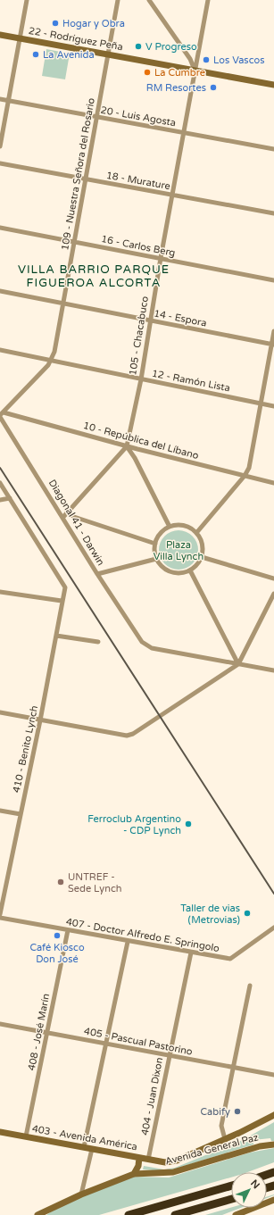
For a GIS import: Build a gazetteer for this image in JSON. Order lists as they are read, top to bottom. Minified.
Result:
{"streets":{"street":["22 - Rodríguez Peña","20 - Luis Agosta","109 - Nuestra Señora del Rosario","18 - Murature","16 - Carlos Berg","14 - Espora","105 - Chacabuco","12 - Ramón Lista","10 - República del Líbano","Diagonal 41 - Darwin","410 - Benito Lynch","407 - Doctor Alfredo E. Springolo","408 - José Marín","405 - Pascual Pastorino","404 - Juan Dixon","403 - Avenida América","Avenida General Paz"]},"crossings":[["22 - Rodríguez Peña","109 - Nuestra Señora del Rosario"],["22 - Rodríguez Peña","105 - Chacabuco"],["20 - Luis Agosta","109 - Nuestra Señora del Rosario"],["20 - Luis Agosta","105 - Chacabuco"],["109 - Nuestra Señora del Rosario","18 - Murature"],["109 - Nuestra Señora del Rosario","16 - Carlos Berg"],["109 - Nuestra Señora del Rosario","14 - Espora"],["109 - Nuestra Señora del Rosario","12 - Ramón Lista"],["109 - Nuestra Señora del Rosario","10 - República del Líbano"],["109 - Nuestra Señora del Rosario","Diagonal 41 - Darwin"],["18 - Murature","105 - Chacabuco"],["16 - Carlos Berg","105 - Chacabuco"],["14 - Espora","105 - Chacabuco"],["105 - Chacabuco","12 - Ramón Lista"],["105 - Chacabuco","10 - República del Líbano"],["10 - República del Líbano","Diagonal 41 - Darwin"],["407 - Doctor Alfredo E. Springolo","408 - José Marín"],["407 - Doctor Alfredo E. Springolo","404 - Juan Dixon"],["408 - José Marín","405 - Pascual Pastorino"],["408 - José Marín","403 - Avenida América"],["405 - Pascual Pastorino","404 - Juan Dixon"],["404 - Juan Dixon","403 - Avenida América"]],"districts":["VILLA BARRIO PARQUE FIGUEROA ALCORTA"],"parks":["Plaza Villa Lynch"],"places":["Hogar y Obra","V Progreso","La Avenida","Los Vascos","La Cumbre","RM Resortes","Ferroclub Argentino - CDP Lynch","UNTREF - Sede Lynch","Taller de vias (Metrovias)","Café Kiosco Don José","Cabify"],"north":"top right"}
